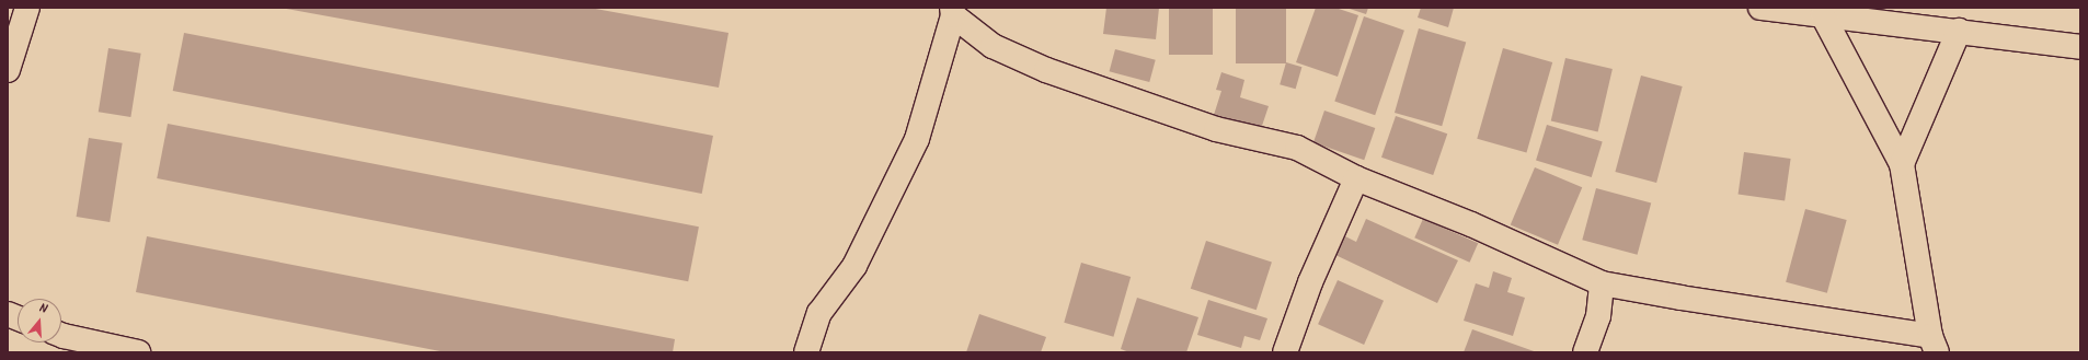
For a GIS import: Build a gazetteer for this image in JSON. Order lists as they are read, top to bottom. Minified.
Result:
{"north":"top"}
